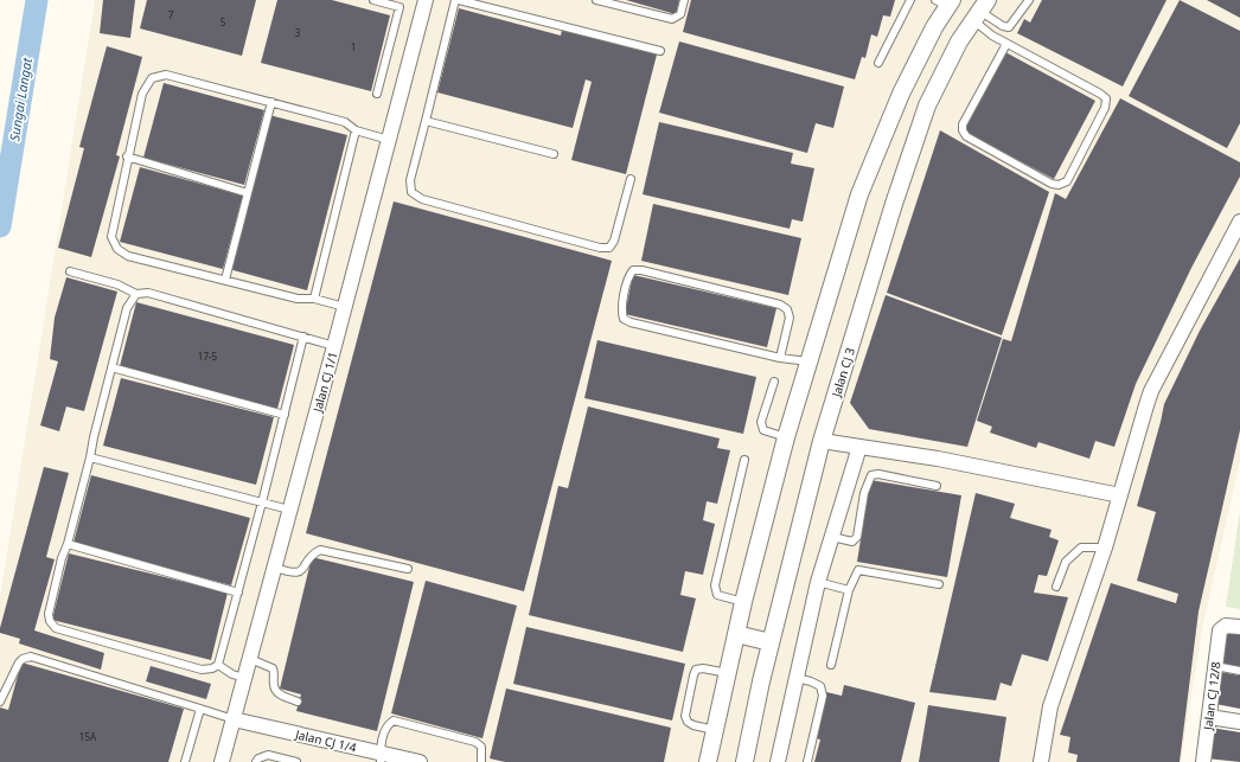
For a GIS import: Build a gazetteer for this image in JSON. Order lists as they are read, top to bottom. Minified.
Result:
{"streets":{"street":["Jalan CJ 3","Jalan CJ 1/1","Jalan CJ 12/8","Jalan CJ 1/4"]},"crossings":[["Jalan CJ 1/1","Jalan CJ 1/4"]],"water":["Sungai Langat"],"house_numbers":["7","5","3","1","17-5","15A"]}
